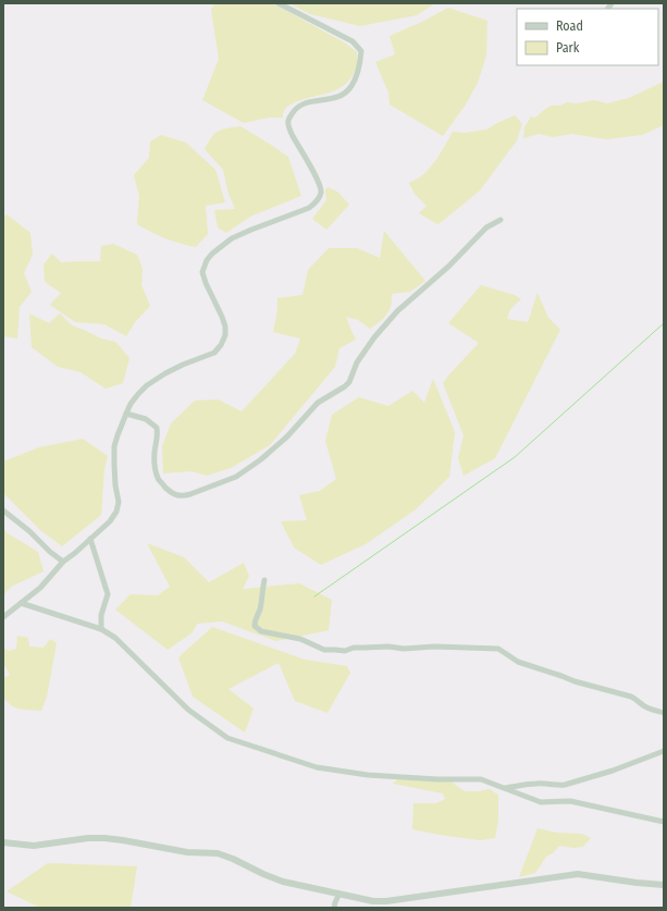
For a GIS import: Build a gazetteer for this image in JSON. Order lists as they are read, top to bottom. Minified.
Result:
{"legend":["Road","Park"]}
